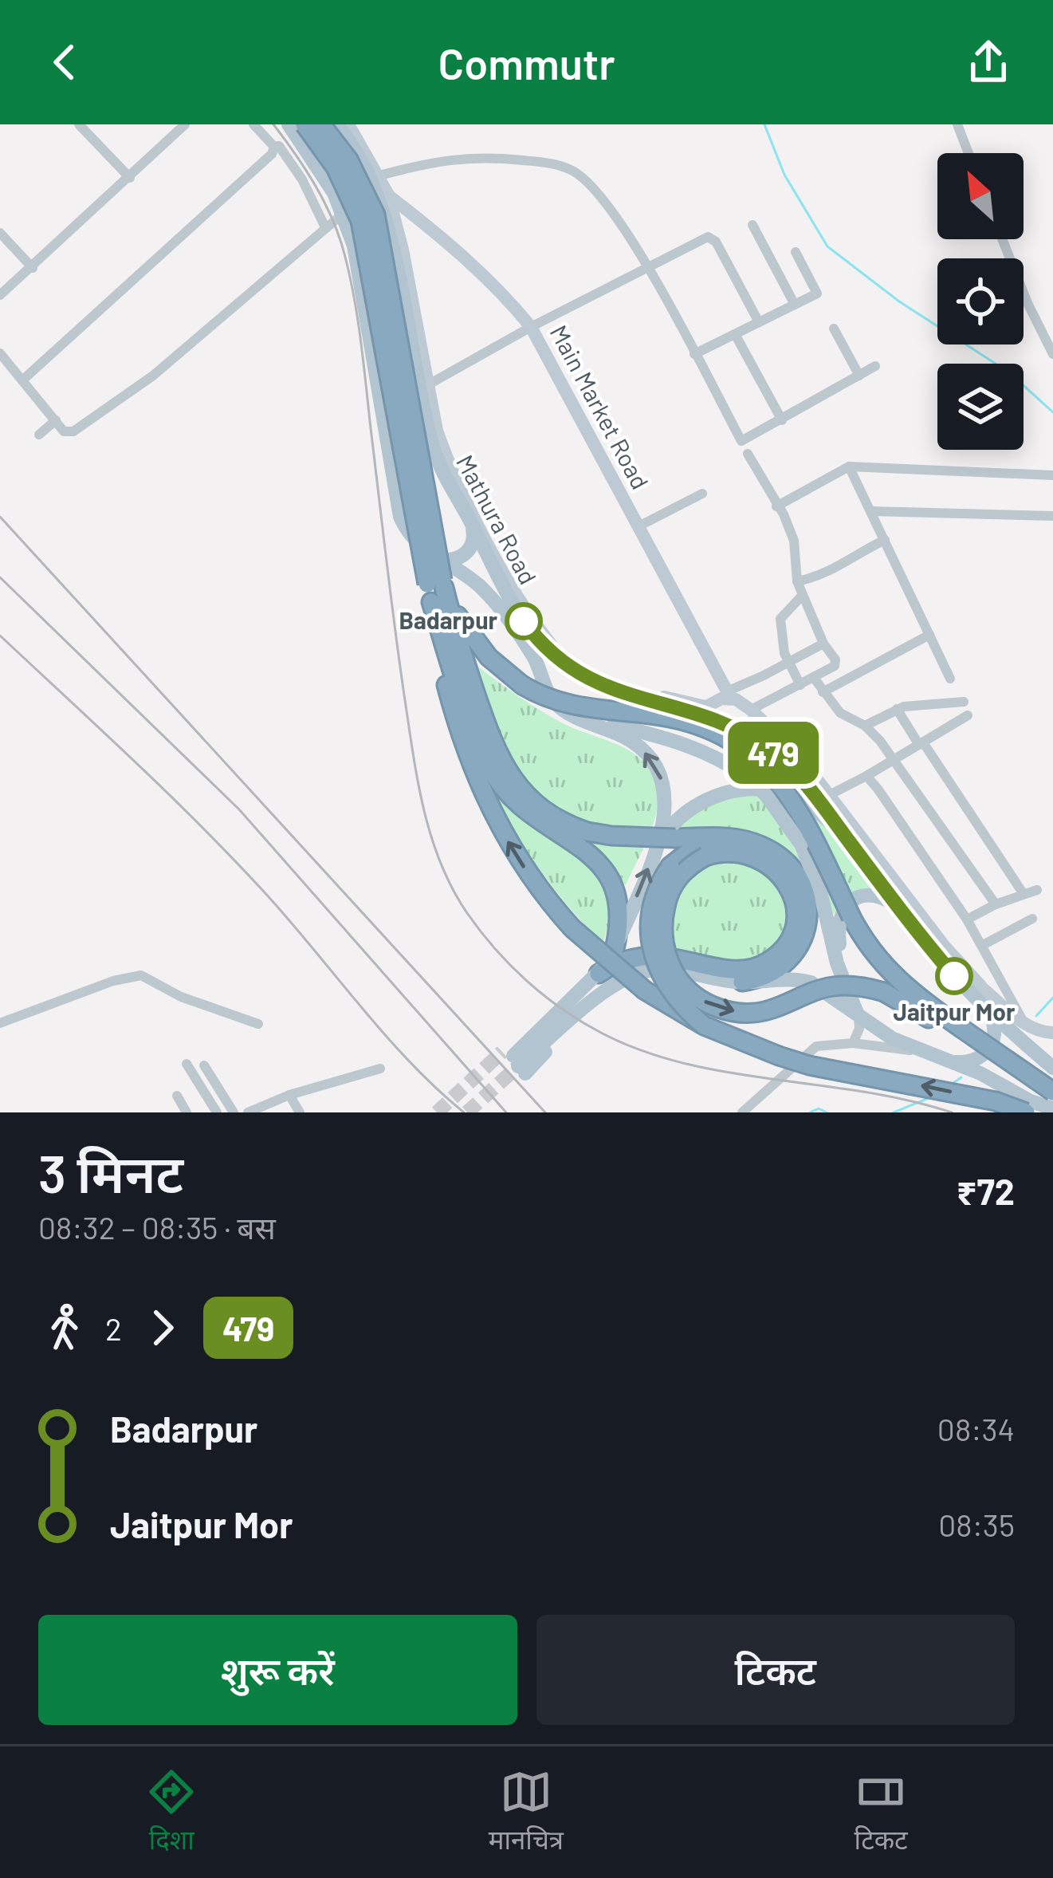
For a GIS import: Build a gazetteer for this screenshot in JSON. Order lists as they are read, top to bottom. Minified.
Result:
{"streets":{"highway":["Mathura Road"],"street":["Main Market Road"]},"crossings":[["Main Market Road","Mathura Road"]],"places":["Badarpur","Jaitpur Mor"],"lines":["bus line 479"],"north":"top left","page":{"header":"Commutr","on_map":"479","heading":["3 मिनट","08:32 – 08:35 · बस","₹72"],"legs":["2","479"],"list":[{"name":"Badarpur","value":"08:34"},{"name":"Jaitpur Mor","value":"08:35"}],"buttons":["शुरू करें","टिकट"],"tabs":["दिशा","मानचित्र","टिकट"]}}
